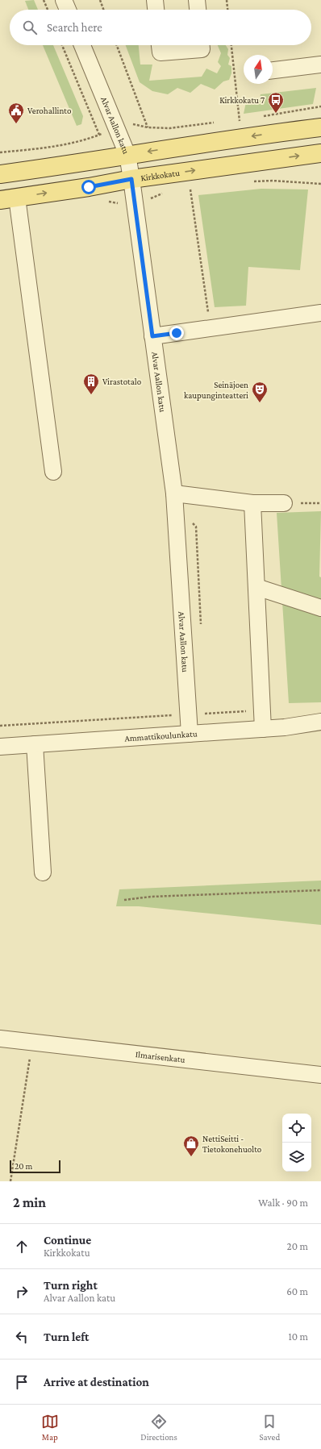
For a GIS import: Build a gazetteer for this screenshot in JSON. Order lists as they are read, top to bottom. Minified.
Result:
{"streets":{"main road":["Kirkkokatu"],"street":["Alvar Aallon katu","Ammattikoulunkatu","Ilmarisenkatu"]},"crossings":[["Alvar Aallon katu","Kirkkokatu"],["Alvar Aallon katu","Ammattikoulunkatu"]],"places":{"bus stop":["Kirkkokatu 7"],"public building":["Verohallinto"],"building":["Virastotalo"],"theatre":["Seinäjoen kaupunginteatteri"],"shop":["NettiSeitti - Tietokonehuolto"]},"scale_bar":"20 m","north":"top","page":{"search":"Search here","scale":"20 m","heading":["2 min","Walk · 90 m"],"list":[["Continue","Kirkkokatu","20 m"],["Turn right","Alvar Aallon katu","60 m"],["Turn left","10 m"],"Arrive at destination"],"nav":["Map","Directions","Saved"]}}
